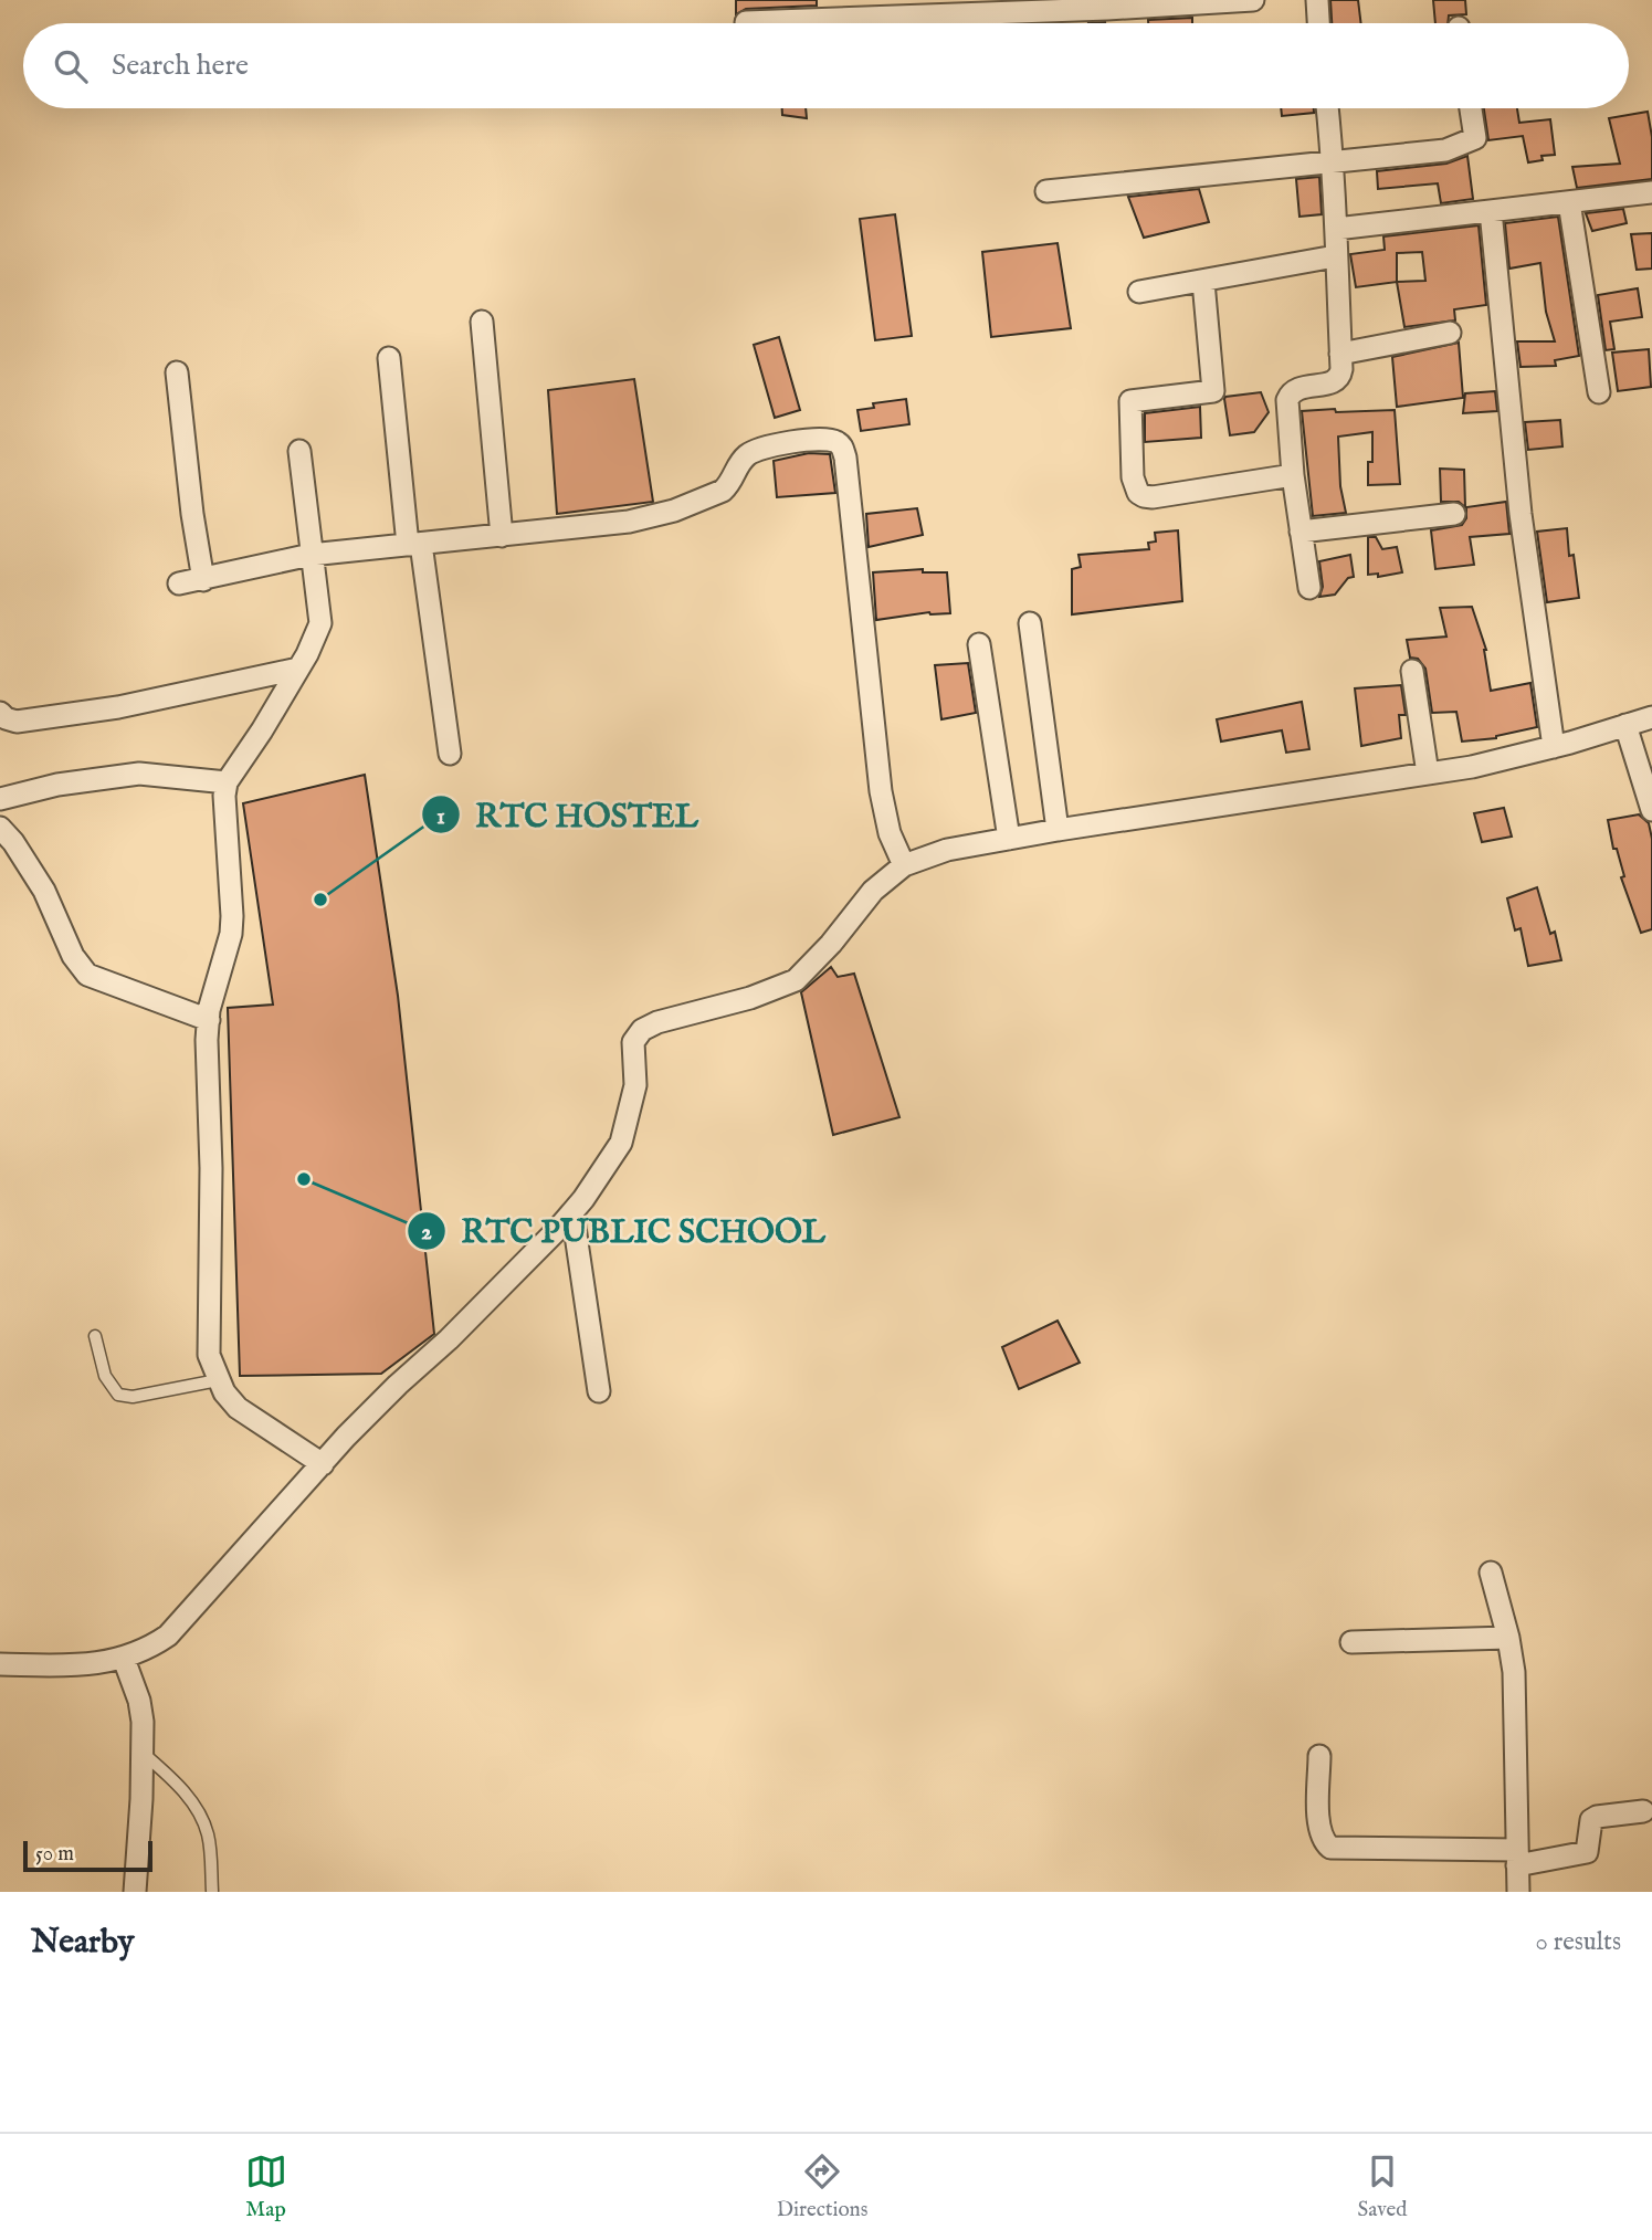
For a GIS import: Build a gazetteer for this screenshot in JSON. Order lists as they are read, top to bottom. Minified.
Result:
{"places":["RTC HOSTEL","RTC PUBLIC SCHOOL"],"scale_bar":"50 m","page":{"search":"Search here","scale":"50 m","heading":["Nearby","0 results"],"nav":["Map","Directions","Saved"]}}
